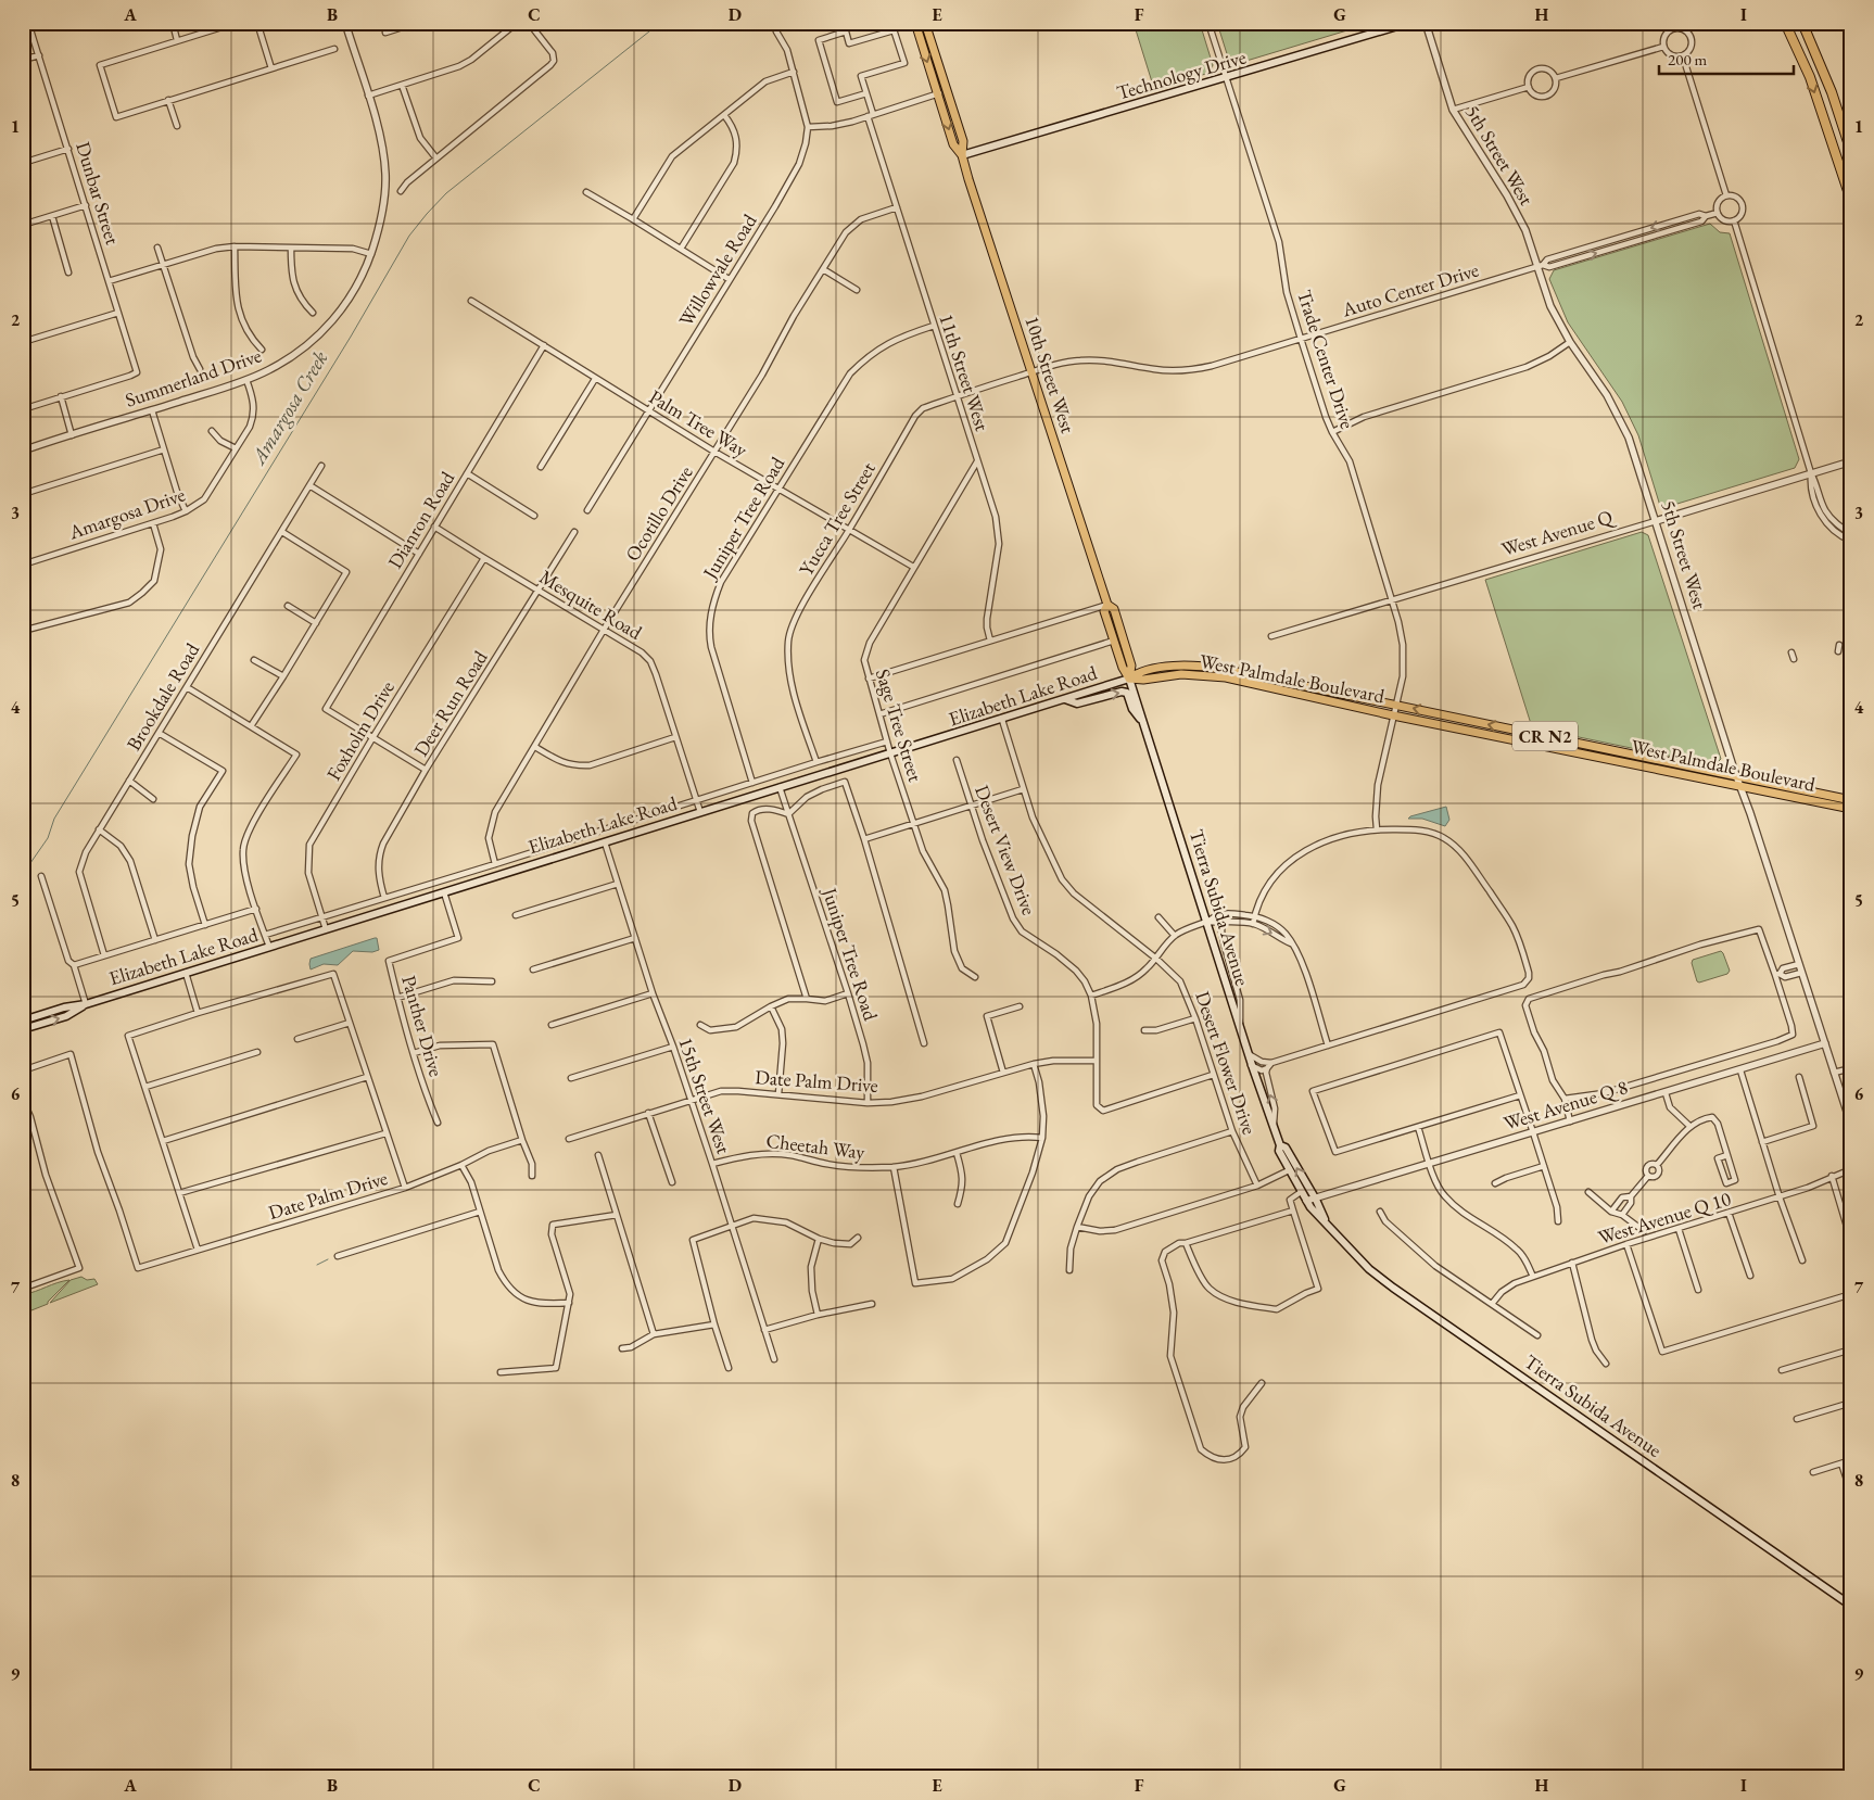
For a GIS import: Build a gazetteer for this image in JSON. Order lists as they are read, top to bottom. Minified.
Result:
{"streets":{"main road":["Technology Drive","10th Street West","West Palmdale Boulevard","Elizabeth Lake Road","CR N2","Tierra Subida Avenue"],"street":["5th Street West","Dunbar Street","Willowvale Road","Auto Center Drive","Trade Center Drive","11th Street West","Summerland Drive","Palm Tree Way","Amargosa Drive","Ocotillo Drive","Juniper Tree Road","Yucca Tree Street","Dianron Road","West Avenue Q","Mesquite Road","Brookdale Road","Deer Run Road","Sage Tree Street","Foxholm Drive","Desert View Drive","Panther Drive","Desert Flower Drive","Date Palm Drive","15th Street West","West Avenue Q 8","Cheetah Way","West Avenue Q 10"]},"crossings":[["Technology Drive","Trade Center Drive"],["Technology Drive","10th Street West"],["5th Street West","Auto Center Drive"],["5th Street West","West Avenue Q"],["5th Street West","West Palmdale Boulevard"],["5th Street West","West Avenue Q 8"],["Willowvale Road","Palm Tree Way"],["Auto Center Drive","Trade Center Drive"],["Auto Center Drive","10th Street West"],["Auto Center Drive","Yucca Tree Street"],["Trade Center Drive","West Avenue Q"],["Trade Center Drive","West Palmdale Boulevard"],["11th Street West","Ocotillo Drive"],["11th Street West","Juniper Tree Road"],["11th Street West","Yucca Tree Street"],["11th Street West","Sage Tree Street"],["10th Street West","Yucca Tree Street"],["10th Street West","West Palmdale Boulevard"],["10th Street West","Elizabeth Lake Road"],["10th Street West","Tierra Subida Avenue"],["Summerland Drive","Amargosa Drive"],["Palm Tree Way","Ocotillo Drive"],["Palm Tree Way","Juniper Tree Road"],["Palm Tree Way","Yucca Tree Street"],["Palm Tree Way","Dianron Road"],["Palm Tree Way","Sage Tree Street"],["Ocotillo Drive","Mesquite Road"],["Juniper Tree Road","Elizabeth Lake Road"],["Juniper Tree Road","Date Palm Drive"],["Dianron Road","Mesquite Road"],["Dianron Road","Foxholm Drive"],["Mesquite Road","Elizabeth Lake Road"],["Mesquite Road","Deer Run Road"],["Mesquite Road","Foxholm Drive"],["West Palmdale Boulevard","Elizabeth Lake Road"],["West Palmdale Boulevard","Tierra Subida Avenue"],["Elizabeth Lake Road","Sage Tree Street"],["Elizabeth Lake Road","Foxholm Drive"],["Elizabeth Lake Road","Tierra Subida Avenue"],["Elizabeth Lake Road","Panther Drive"],["Elizabeth Lake Road","Desert Flower Drive"],["Elizabeth Lake Road","15th Street West"],["Desert View Drive","Desert Flower Drive"],["Desert View Drive","Date Palm Drive"],["Tierra Subida Avenue","West Avenue Q 8"],["Date Palm Drive","15th Street West"],["15th Street West","Cheetah Way"]],"water":["Amargosa Creek"],"scale_bar":"200 m","grid":{"columns":["A","B","C","D","E","F","G","H","I"],"rows":["1","2","3","4","5","6","7","8","9"]}}
